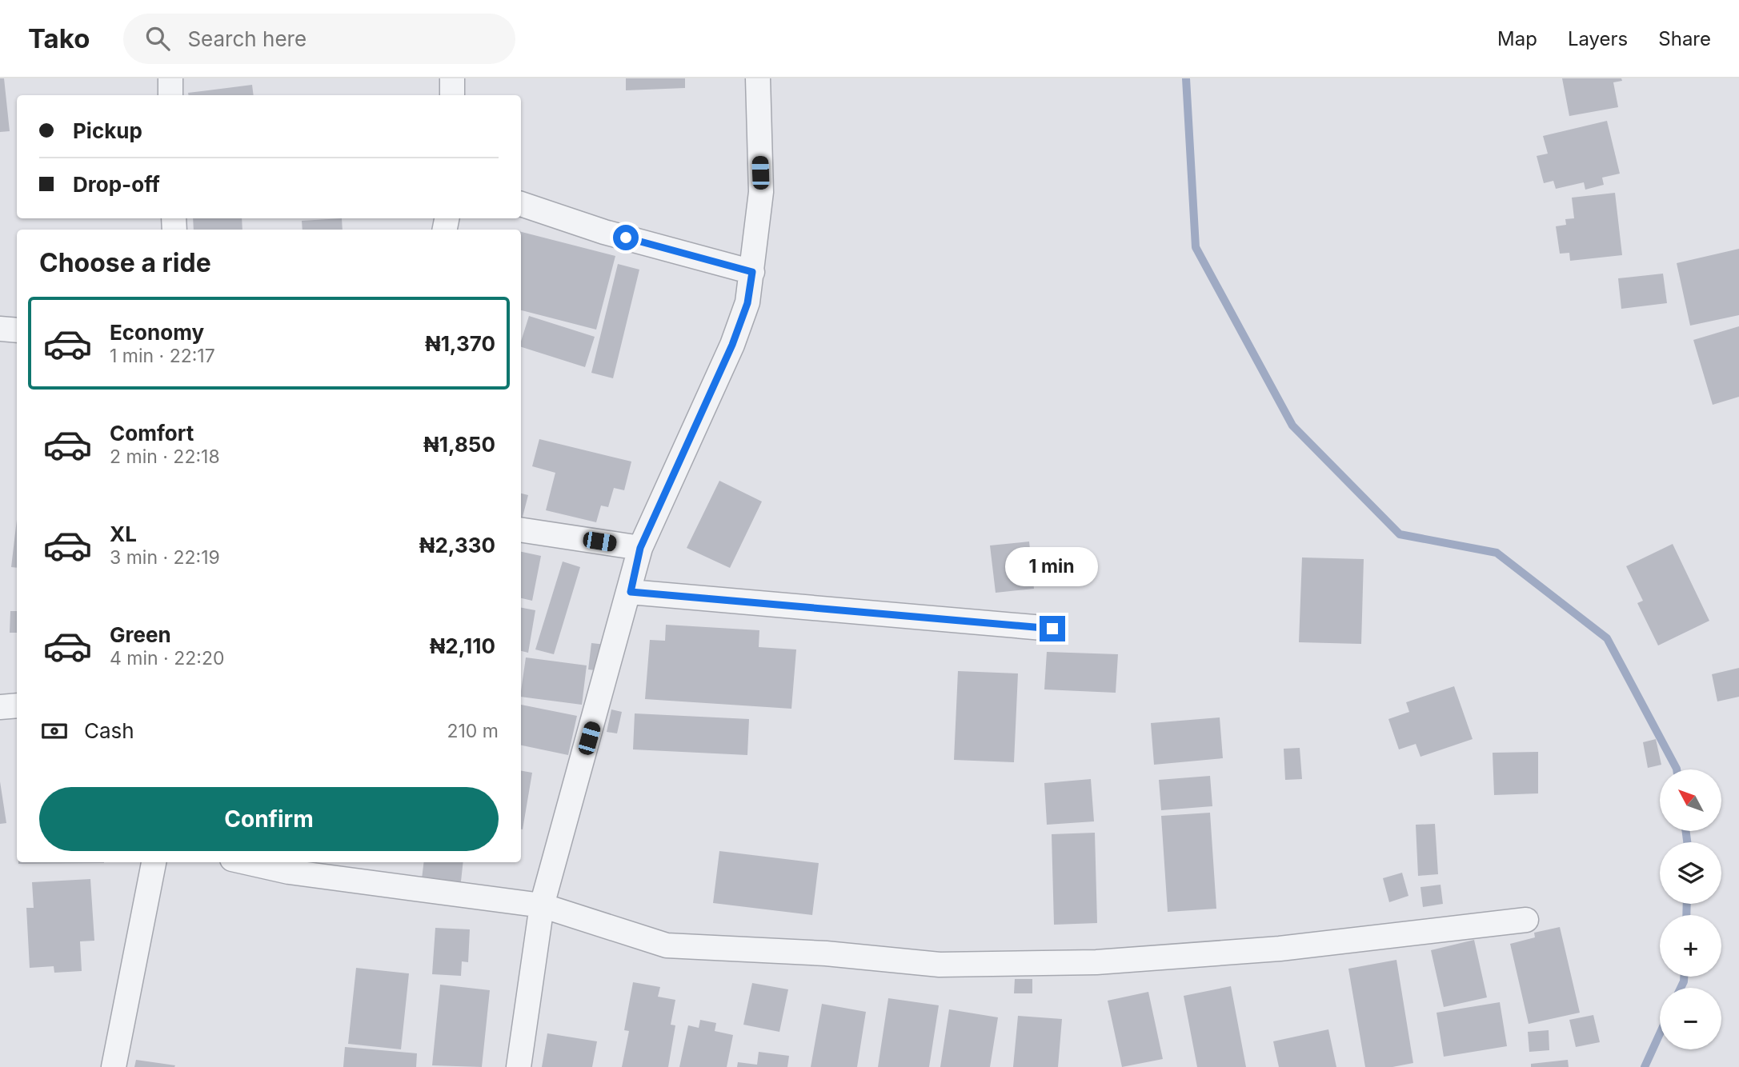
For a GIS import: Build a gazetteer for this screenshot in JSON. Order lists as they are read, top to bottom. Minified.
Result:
{"north":"top left","page":{"header":"Tako","search":"Search here","nav":["Map","Layers","Share"],"banner":["Pickup","Drop-off"],"heading":"Choose a ride","list":[{"name":"Economy","note":"1 min · 22:17","value":"₦1,370"},{"name":"Comfort","note":"2 min · 22:18","value":"₦1,850"},{"name":"XL","note":"3 min · 22:19","value":"₦2,330"},{"name":"Green","note":"4 min · 22:20","value":"₦2,110"}],"bubble":"1 min","pay":["Cash","210 m"],"map_buttons":["+","−"],"buttons":"Confirm"}}
